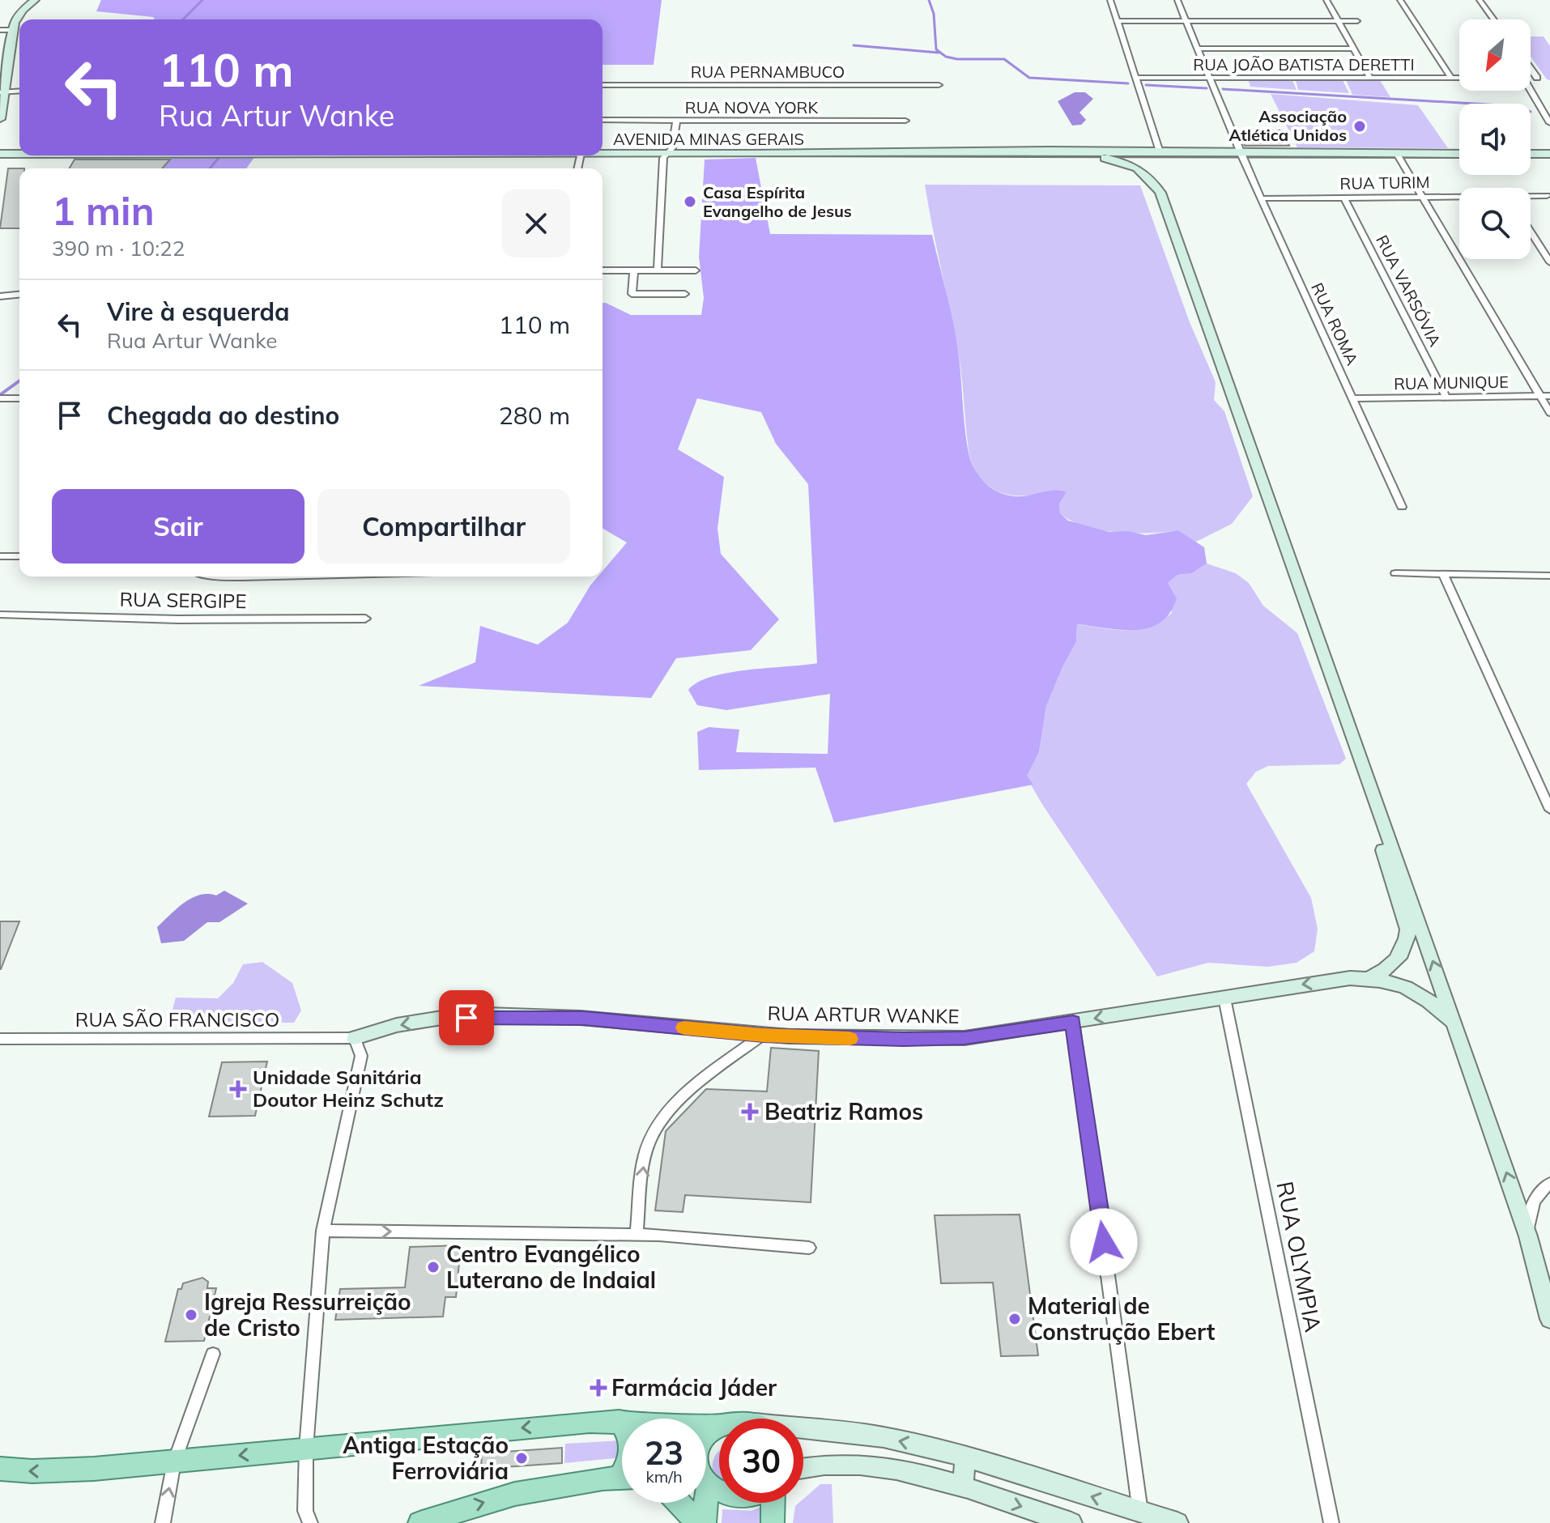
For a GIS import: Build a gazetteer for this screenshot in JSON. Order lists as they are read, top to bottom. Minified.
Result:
{"streets":{"street":["RUA JOÃO BATISTA DERETTI","RUA PERNAMBUCO","RUA NOVA YORK","AVENIDA MINAS GERAIS","RUA TURIM","RUA VARSÓVIA","RUA ROMA","RUA MUNIQUE","RUA SERGIPE","RUA ARTUR WANKE","RUA SÃO FRANCISCO","RUA OLYMPIA"]},"crossings":[["RUA JOÃO BATISTA DERETTI","RUA ROMA"],["AVENIDA MINAS GERAIS","RUA ROMA"],["RUA TURIM","RUA VARSÓVIA"],["RUA TURIM","RUA ROMA"],["RUA VARSÓVIA","RUA MUNIQUE"],["RUA ROMA","RUA MUNIQUE"],["RUA ARTUR WANKE","RUA SÃO FRANCISCO"],["RUA ARTUR WANKE","RUA OLYMPIA"]],"one_way":["RUA ARTUR WANKE"],"places":{"other":["Associação Atlética Unidos","Casa Espírita Evangelho de Jesus","Centro Evangélico Luterano de Indaial","Igreja Ressurreição de Cristo","Material de Construção Ebert","Antiga Estação Ferroviária"],"health":["Unidade Sanitária Doutor Heinz Schutz","Beatriz Ramos","Farmácia Jáder"]},"north":"bottom left","page":{"turn":["110 m","Rua Artur Wanke"],"heading":["1 min","390 m · 10:22"],"list":[{"name":"Vire à esquerda","note":"Rua Artur Wanke","value":"110 m"},{"name":"Chegada ao destino","value":"280 m"}],"buttons":["Sair","Compartilhar"],"speed":"23 km/h","limit":"30"}}
